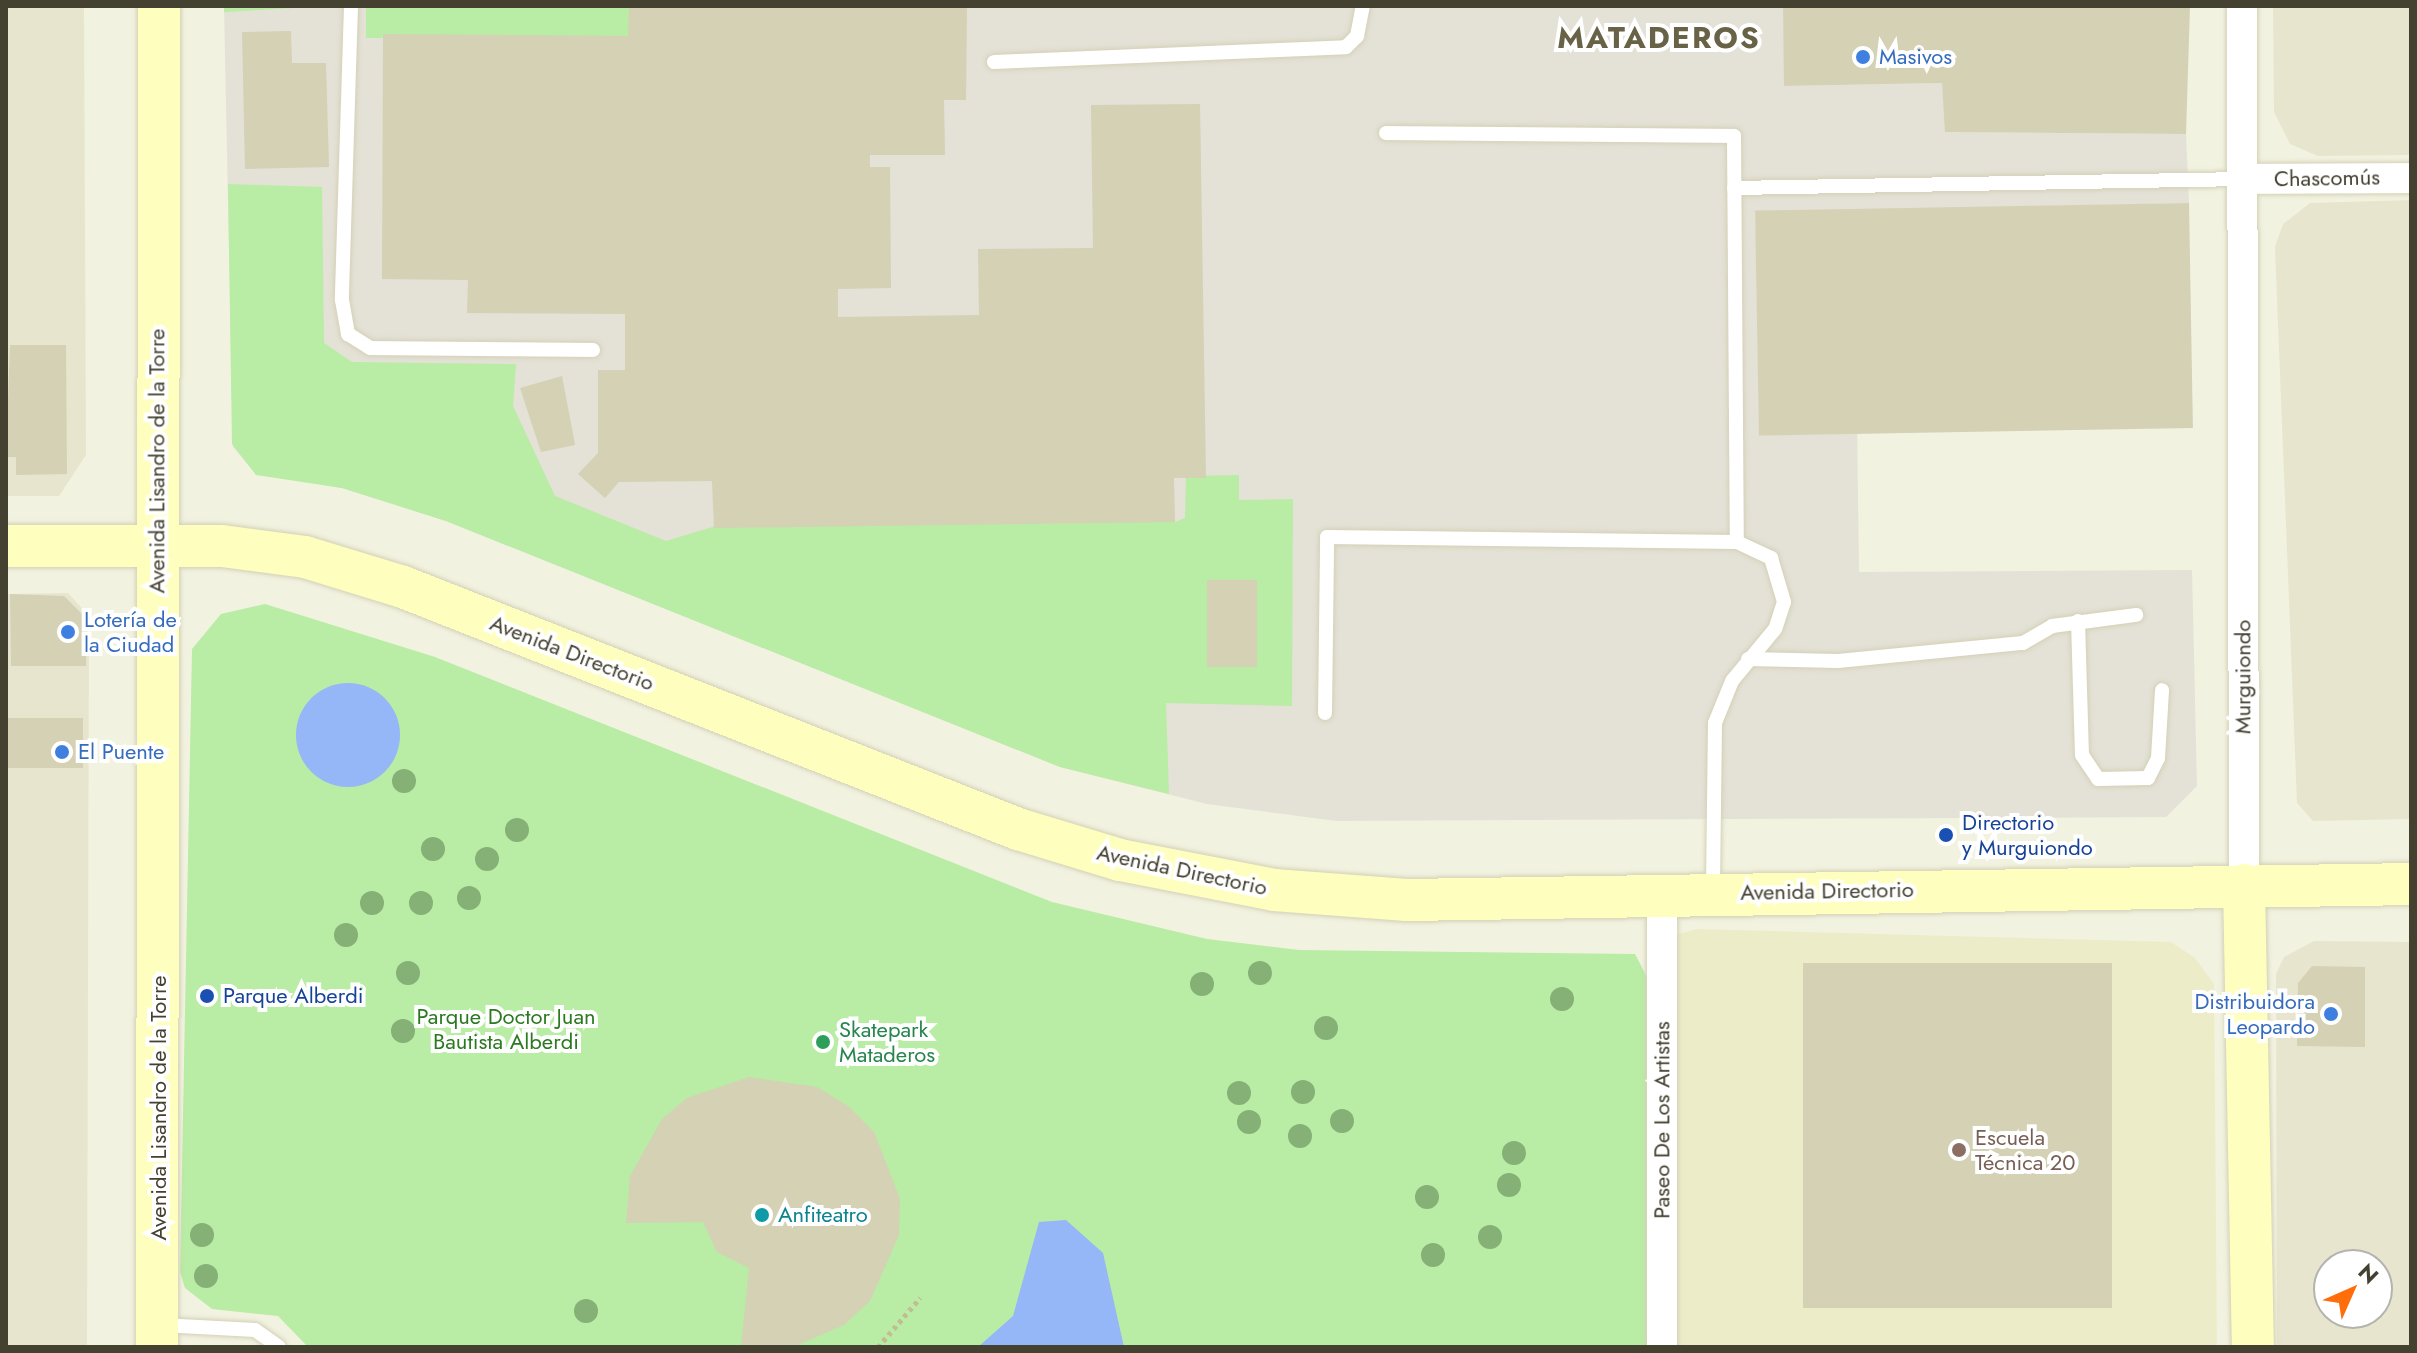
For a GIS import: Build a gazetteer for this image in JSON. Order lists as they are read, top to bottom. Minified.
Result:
{"streets":{"main road":["Avenida Lisandro de la Torre","Avenida Directorio","Murguiondo"],"street":["Chascomús","Paseo De Los Artistas"]},"crossings":[["Chascomús","Murguiondo"],["Avenida Lisandro de la Torre","Avenida Directorio"],["Avenida Directorio","Murguiondo"],["Avenida Directorio","Paseo De Los Artistas"]],"districts":["MATADEROS"],"parks":["Parque Doctor Juan Bautista Alberdi"],"places":["Masivos","Lotería de la Ciudad","El Puente","Directorio y Murguiondo","Parque Alberdi","Distribuidora Leopardo","Skatepark Mataderos","Escuela Técnica 20","Anfiteatro"],"north":"top right"}
